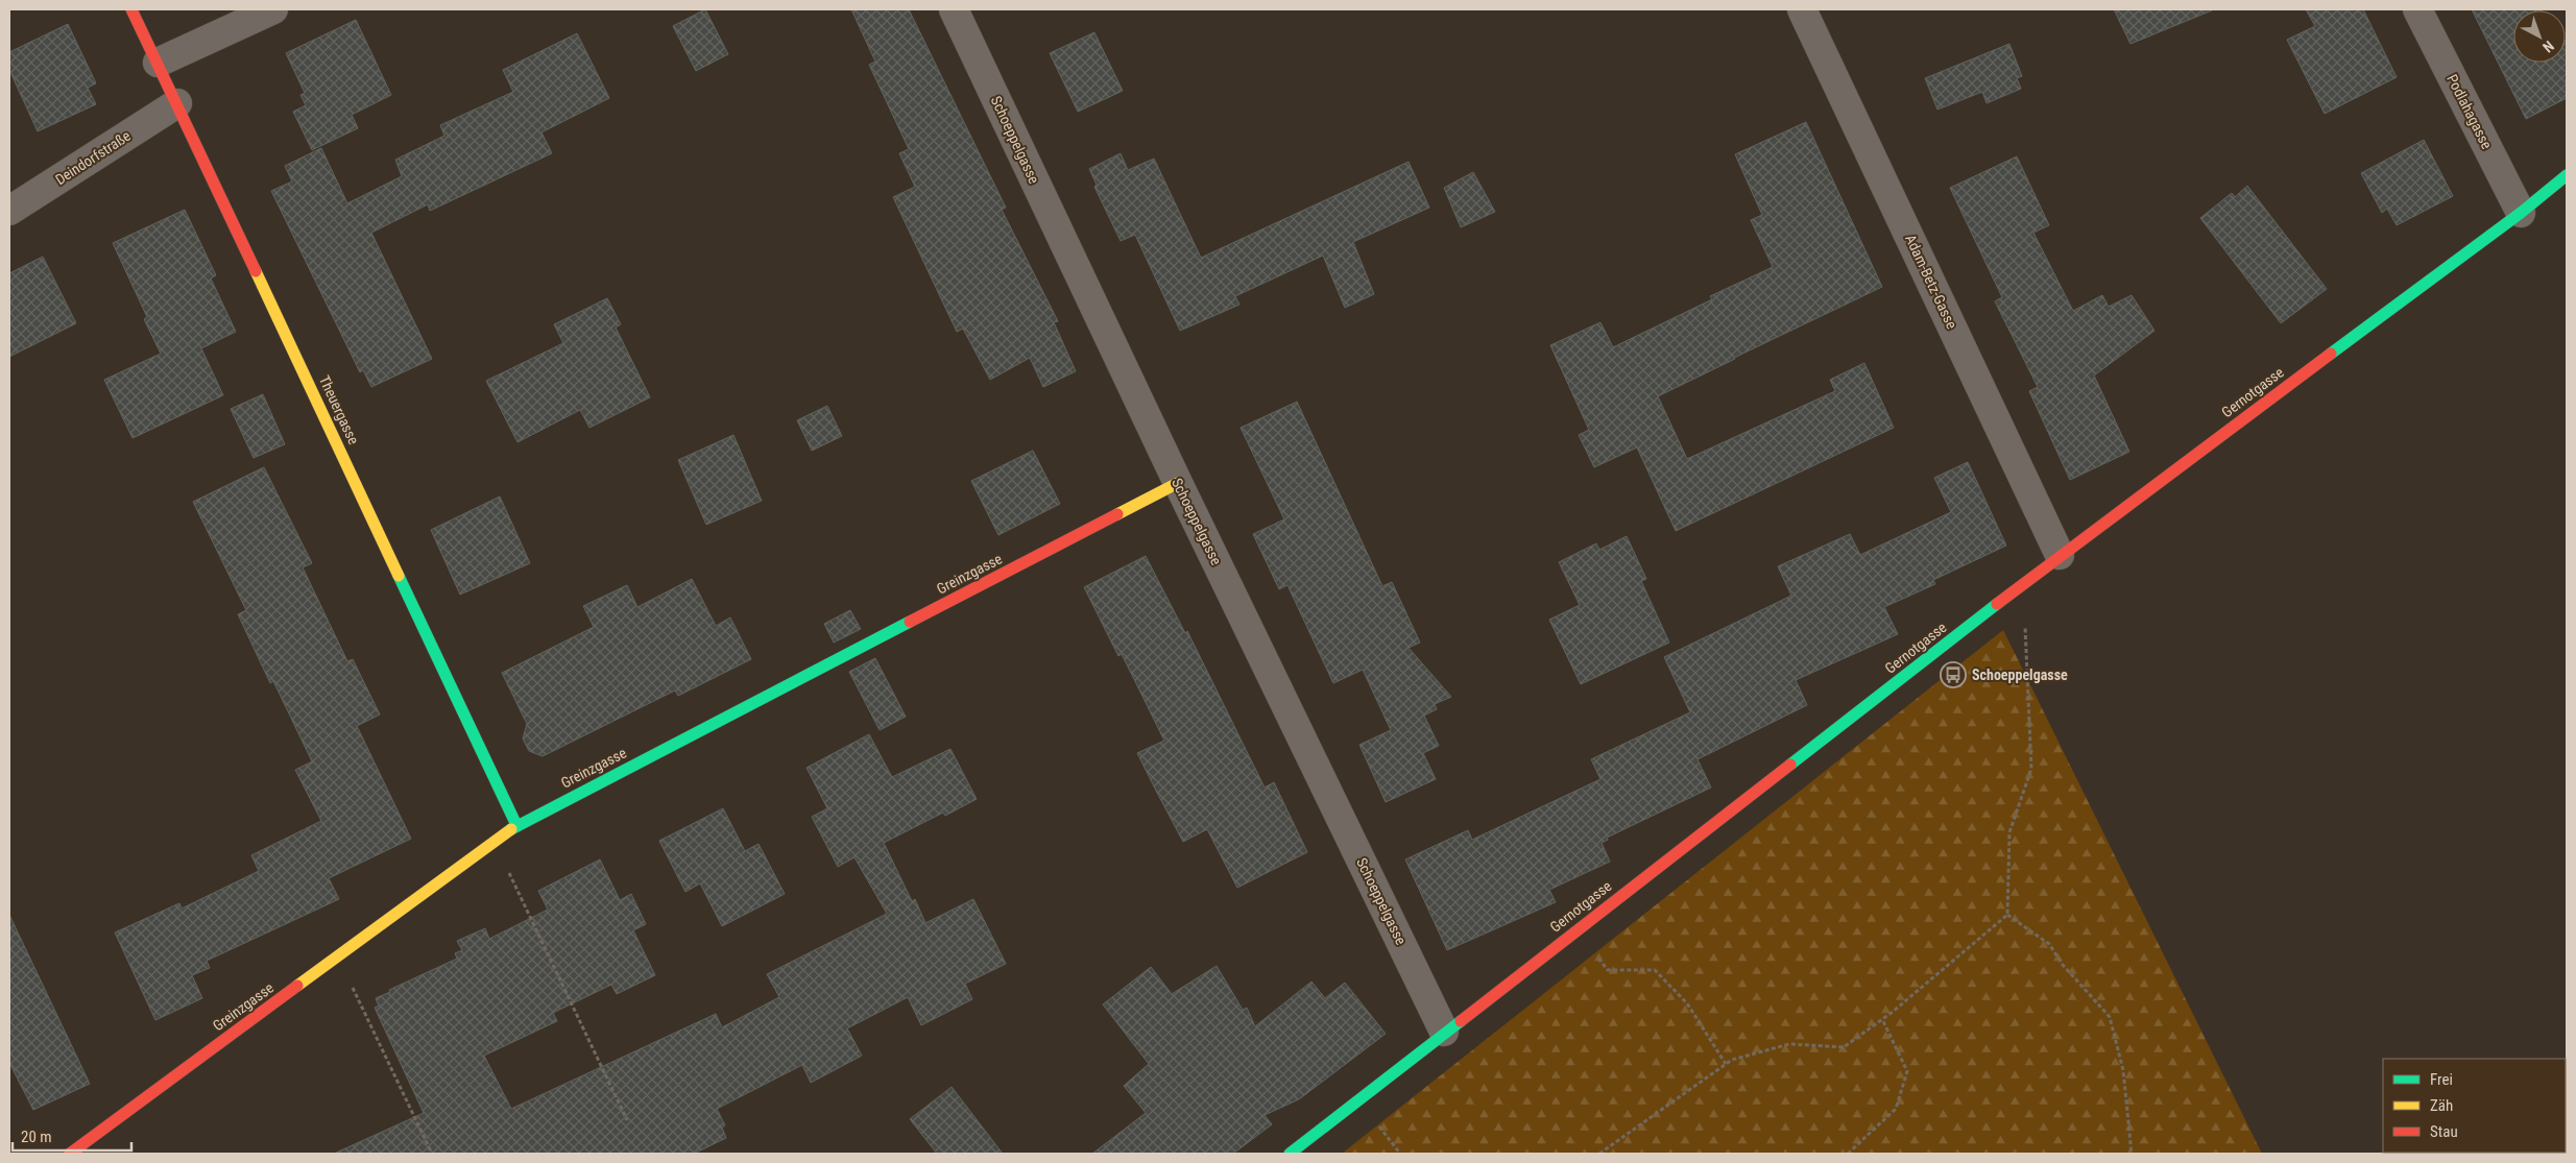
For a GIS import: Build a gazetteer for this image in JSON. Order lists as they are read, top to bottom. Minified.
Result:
{"streets":{"street":["Podlahagasse","Schoeppelgasse","Deindorfstraße","Adam-Betz-Gasse","Gernotgasse","Theuergasse","Greinzgasse"]},"crossings":[["Podlahagasse","Gernotgasse"],["Schoeppelgasse","Gernotgasse"],["Schoeppelgasse","Greinzgasse"],["Deindorfstraße","Theuergasse"],["Adam-Betz-Gasse","Gernotgasse"],["Theuergasse","Greinzgasse"]],"places":{"bus stop":["Schoeppelgasse"]},"legend":["Frei","Zäh","Stau"],"scale_bar":"20 m","north":"bottom right"}
